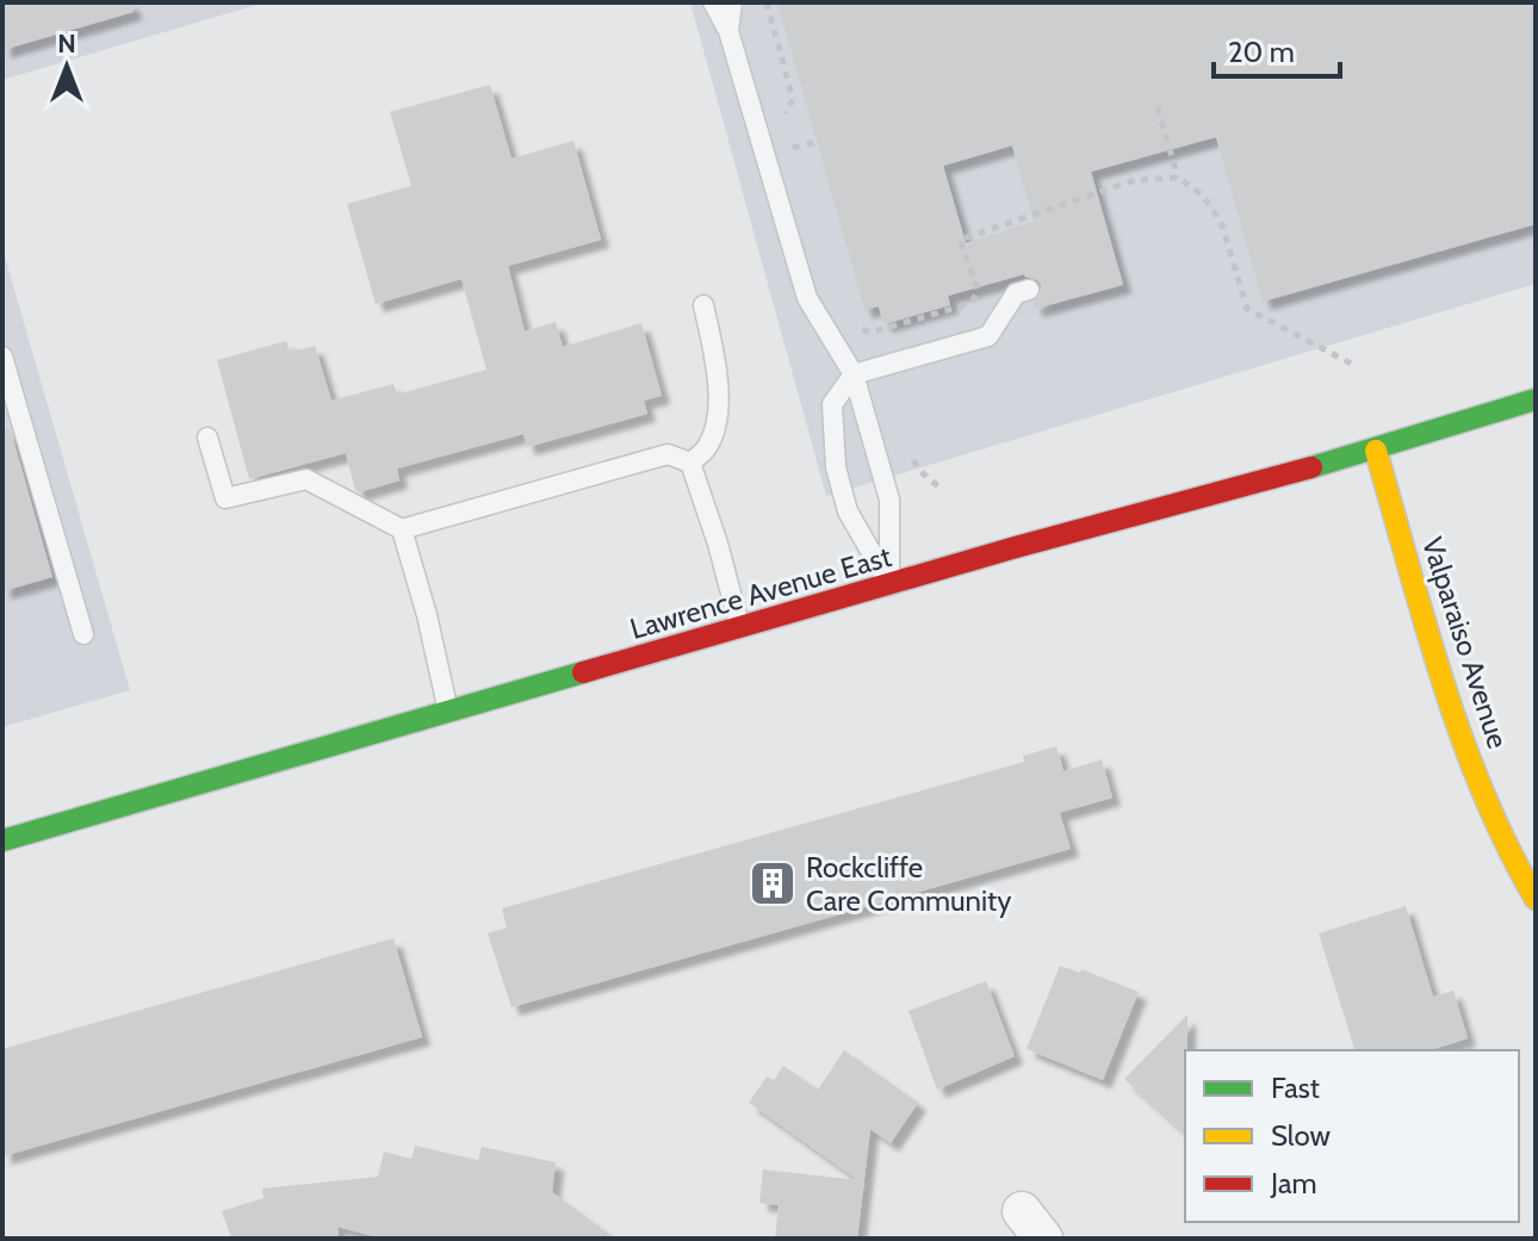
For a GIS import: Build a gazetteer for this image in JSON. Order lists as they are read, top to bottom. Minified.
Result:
{"streets":{"main road":["Lawrence Avenue East","Valparaiso Avenue"]},"crossings":[["Lawrence Avenue East","Valparaiso Avenue"]],"places":{"building":["Rockcliffe Care Community"]},"legend":["Fast","Slow","Jam"],"scale_bar":"20 m","north":"top"}
